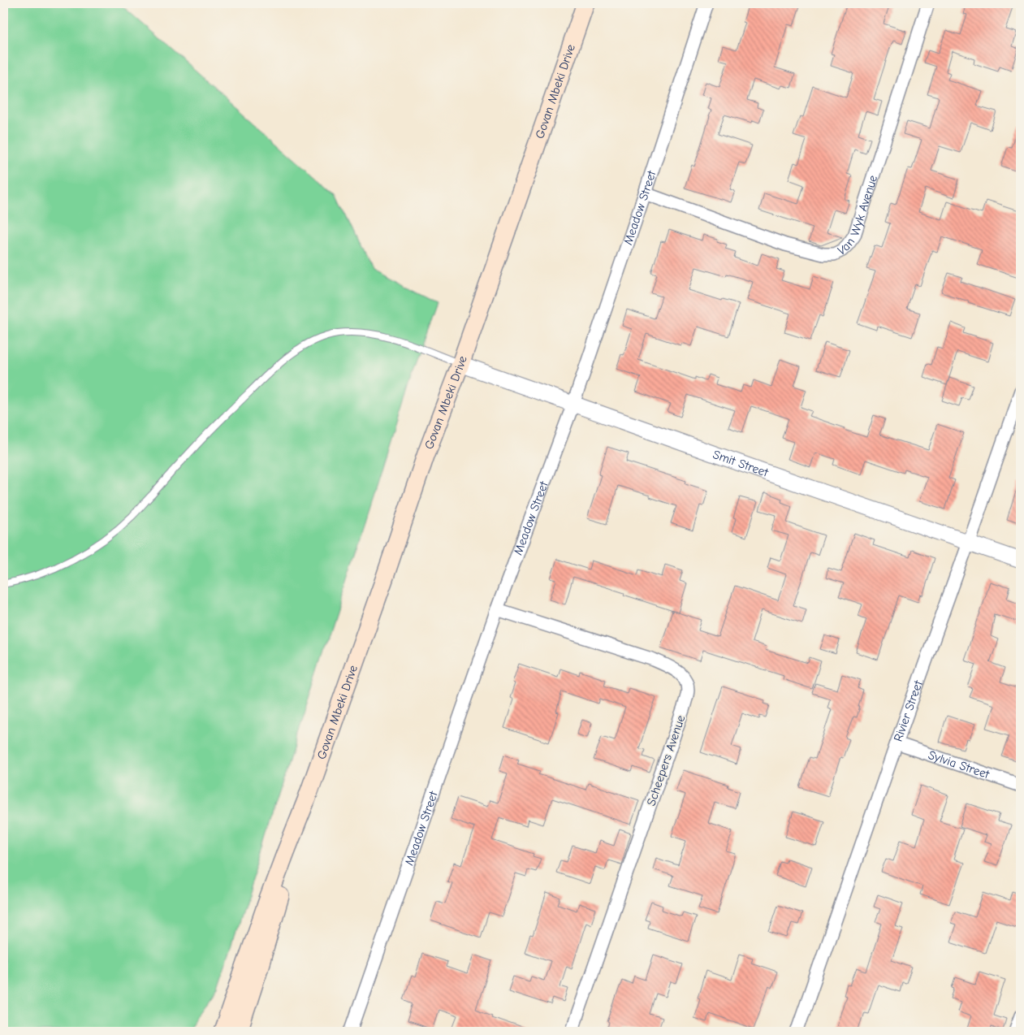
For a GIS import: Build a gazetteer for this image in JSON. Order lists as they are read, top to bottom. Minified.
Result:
{"streets":{"main road":["Govan Mbeki Drive"],"street":["Meadow Street","Van Wyk Avenue","Smit Street","Rivier Street","Scheepers Avenue","Sylvia Street"]},"crossings":[["Govan Mbeki Drive","Smit Street"],["Meadow Street","Van Wyk Avenue"],["Meadow Street","Smit Street"],["Meadow Street","Scheepers Avenue"],["Smit Street","Rivier Street"],["Rivier Street","Sylvia Street"]]}
